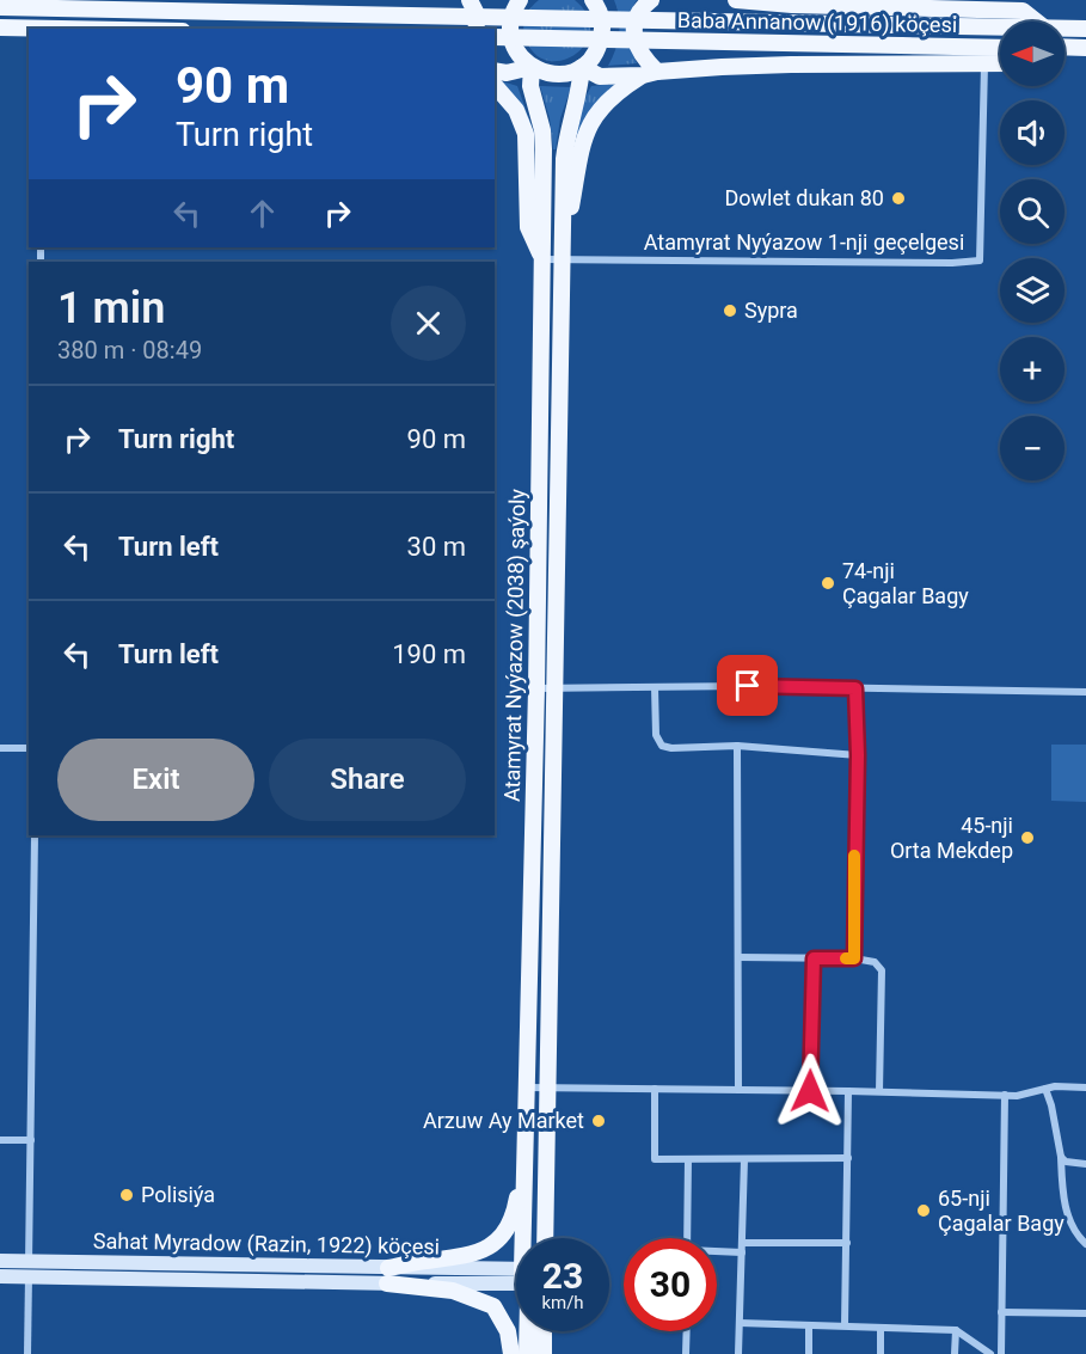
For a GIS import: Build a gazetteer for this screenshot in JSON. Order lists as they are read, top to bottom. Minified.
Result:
{"streets":{"main road":["Baba Annanow (1916) köçesi","Atamyrat Nyýazow (2038) şaýoly","Sahat Myradow (Razin, 1922) köçesi"],"street":["Atamyrat Nyýazow 1-nji geçelgesi"]},"crossings":[["Atamyrat Nyýazow 1-nji geçelgesi","Atamyrat Nyýazow (2038) şaýoly"]],"places":["Dowlet dukan 80","Sypra","74-nji Çagalar Bagy","45-nji Orta Mekdep","Arzuw Ay Market","Polisiýa","65-nji Çagalar Bagy"],"north":"left","page":{"map_buttons":["+","−"],"turn":["90 m","Turn right"],"heading":["1 min","380 m · 08:49"],"list":[{"name":"Turn right","value":"90 m"},{"name":"Turn left","value":"30 m"},{"name":"Turn left","value":"190 m"}],"buttons":["Exit","Share"],"speed":"23 km/h","limit":"30"}}
